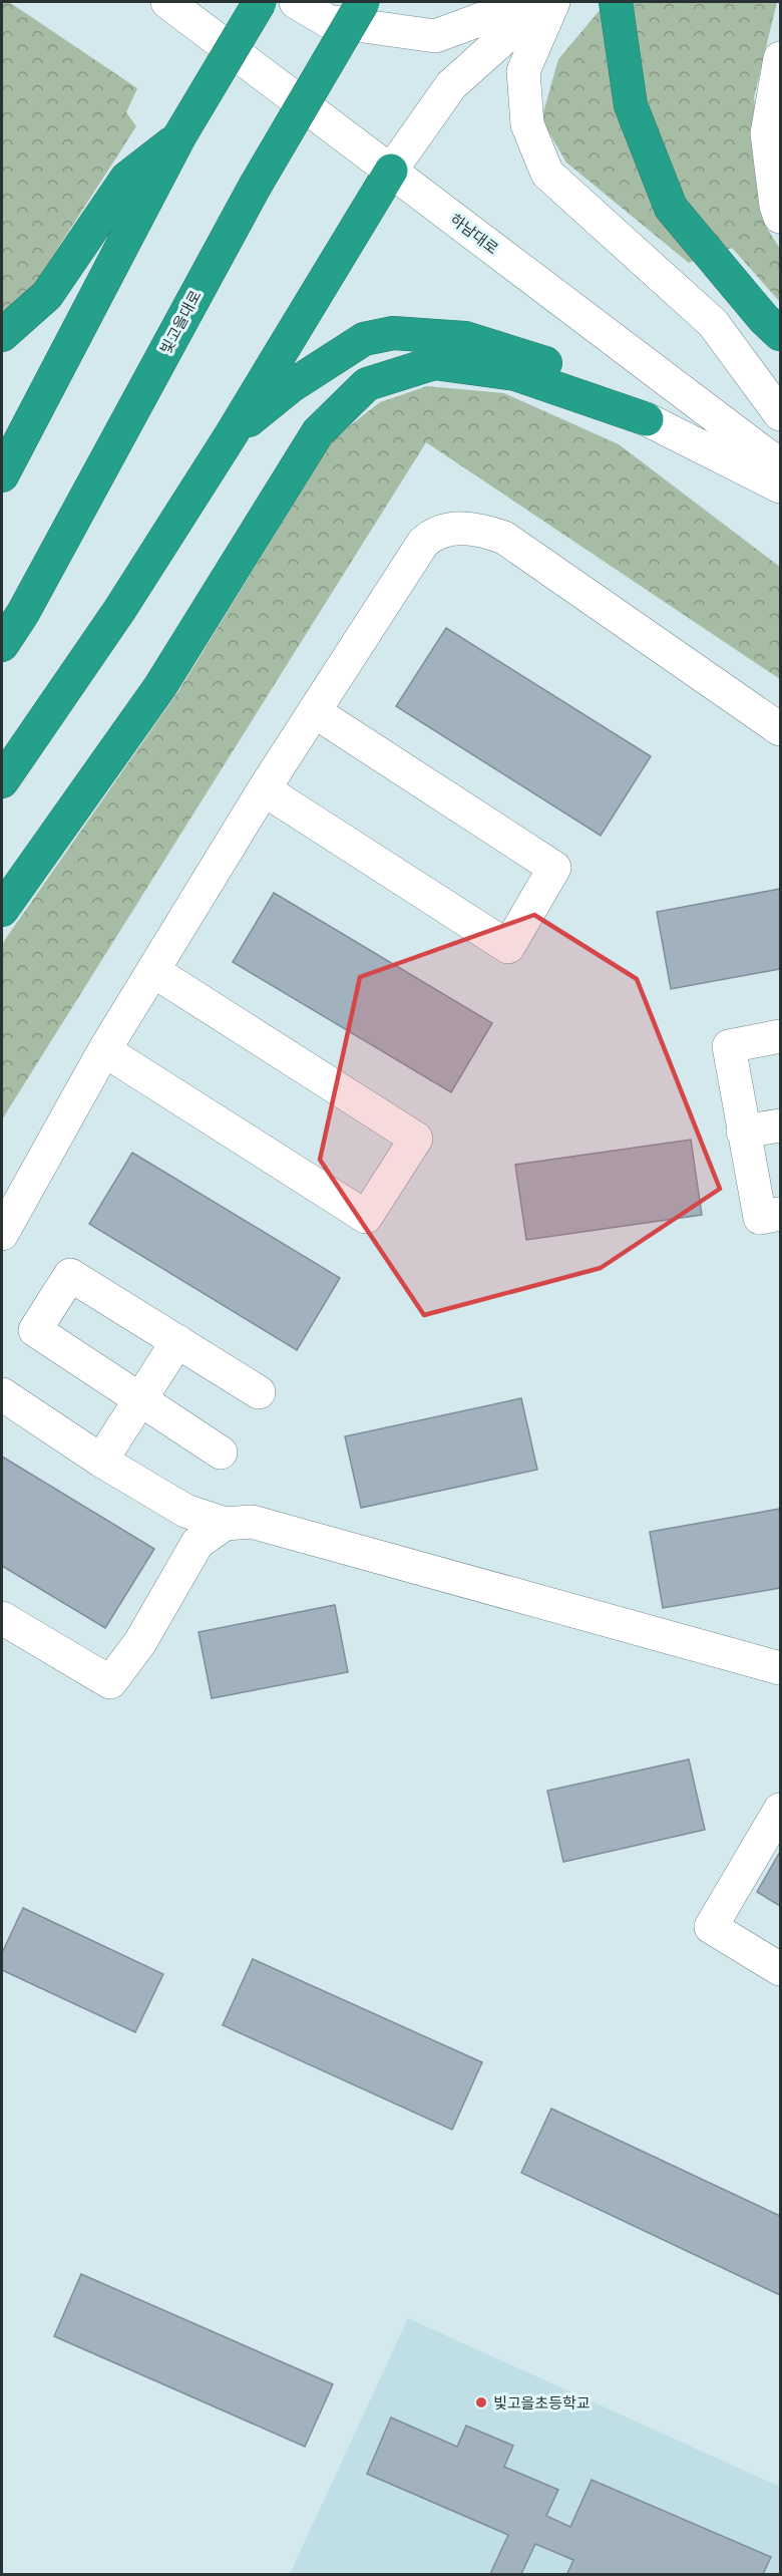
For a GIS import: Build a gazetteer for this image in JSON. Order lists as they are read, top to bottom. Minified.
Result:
{"streets":{"highway":["빛고을대로"],"street":["하남대로"]},"places":["빛고을초등학교"]}
